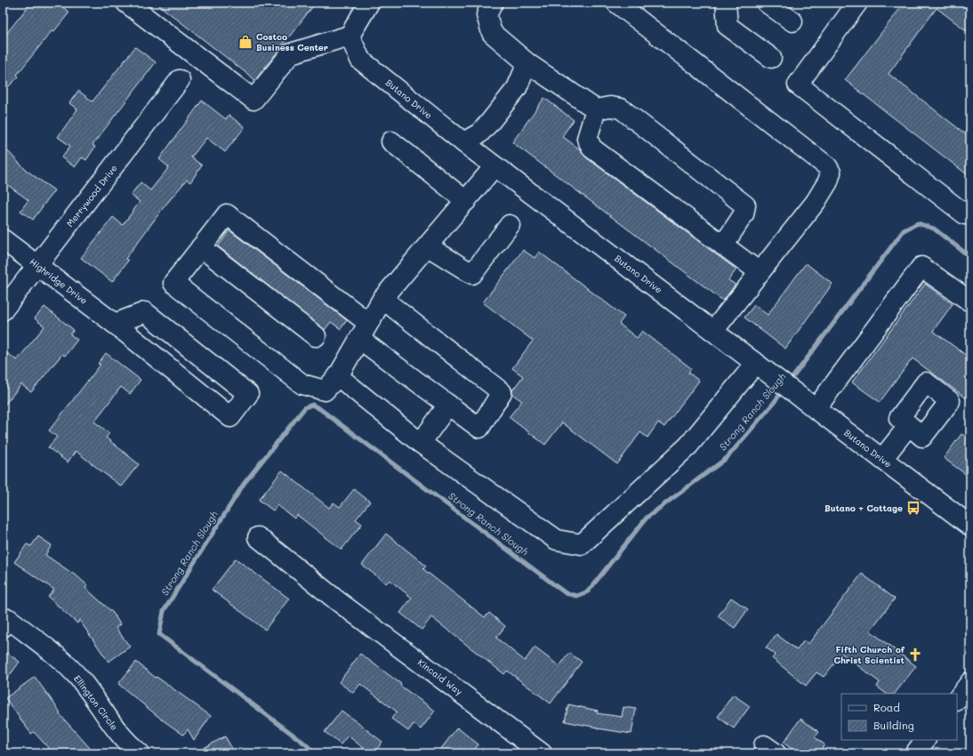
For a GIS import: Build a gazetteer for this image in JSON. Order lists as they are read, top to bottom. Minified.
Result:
{"streets":{"street":["Butano Drive","Merrywood Drive","Highridge Drive","Kincaid Way","Ellington Circle"]},"crossings":[["Merrywood Drive","Highridge Drive"]],"water":["Strong Ranch Slough"],"places":{"shop":["Costco Business Center"],"bus stop":["Butano + Cottage"],"church":["Fifth Church of Christ Scientist"]},"legend":["Road","Building"]}
